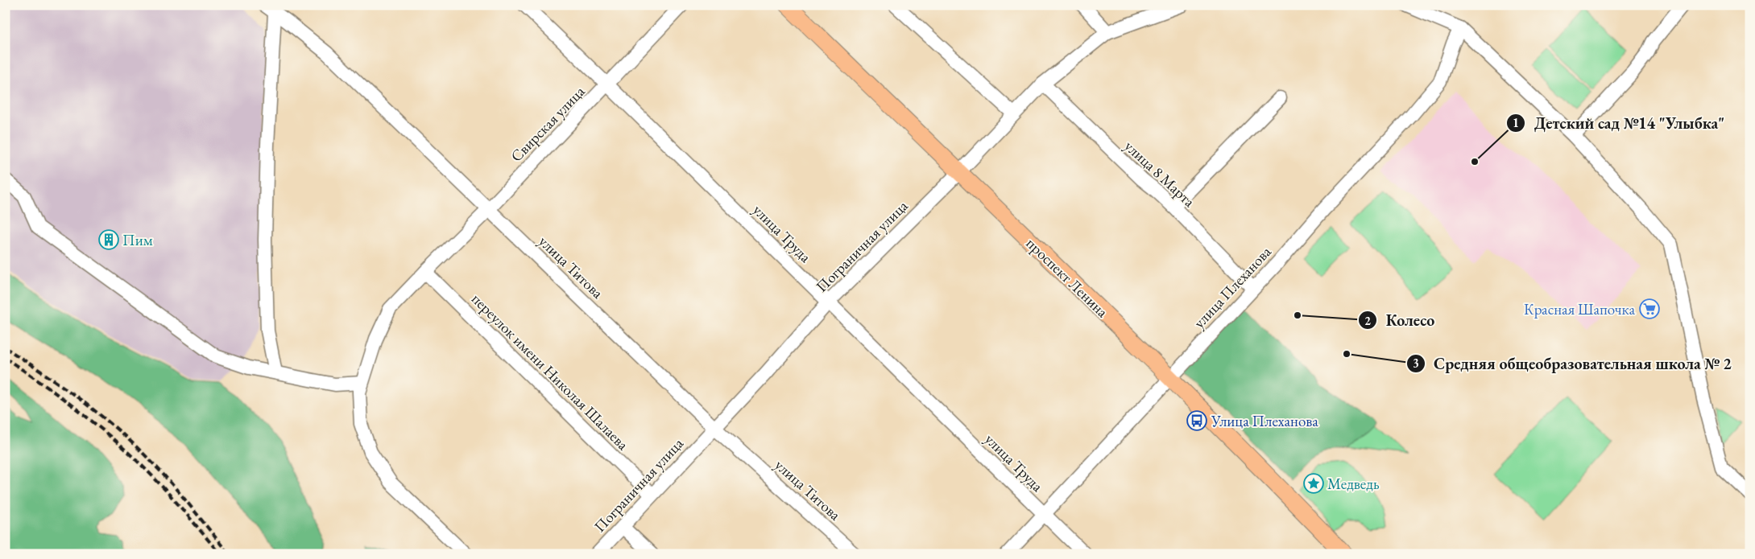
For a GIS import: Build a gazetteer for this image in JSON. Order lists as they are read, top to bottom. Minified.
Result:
{"streets":{"main road":["проспект Ленина"],"street":["Свирская улица","улица 8 Марта","улица Труда","Пограничная улица","улица Титова","улица Плеханова","переулок имени Николая Шалаева"]},"crossings":[["Свирская улица","улица Труда"],["Свирская улица","улица Титова"],["Свирская улица","переулок имени Николая Шалаева"],["улица 8 Марта","Пограничная улица"],["улица 8 Марта","улица Плеханова"],["улица Труда","Пограничная улица"],["улица Труда","улица Плеханова"],["Пограничная улица","улица Титова"],["Пограничная улица","проспект Ленина"],["Пограничная улица","переулок имени Николая Шалаева"],["проспект Ленина","улица Плеханова"]],"places":{"other":["Детский сад №14 \"Улыбка\"","Колесо","Средняя общеобразовательная школа № 2"],"building":["Пим"],"supermarket":["Красная Шапочка"],"bus stop":["Улица Плеханова"],"place":["Медведь"]}}
